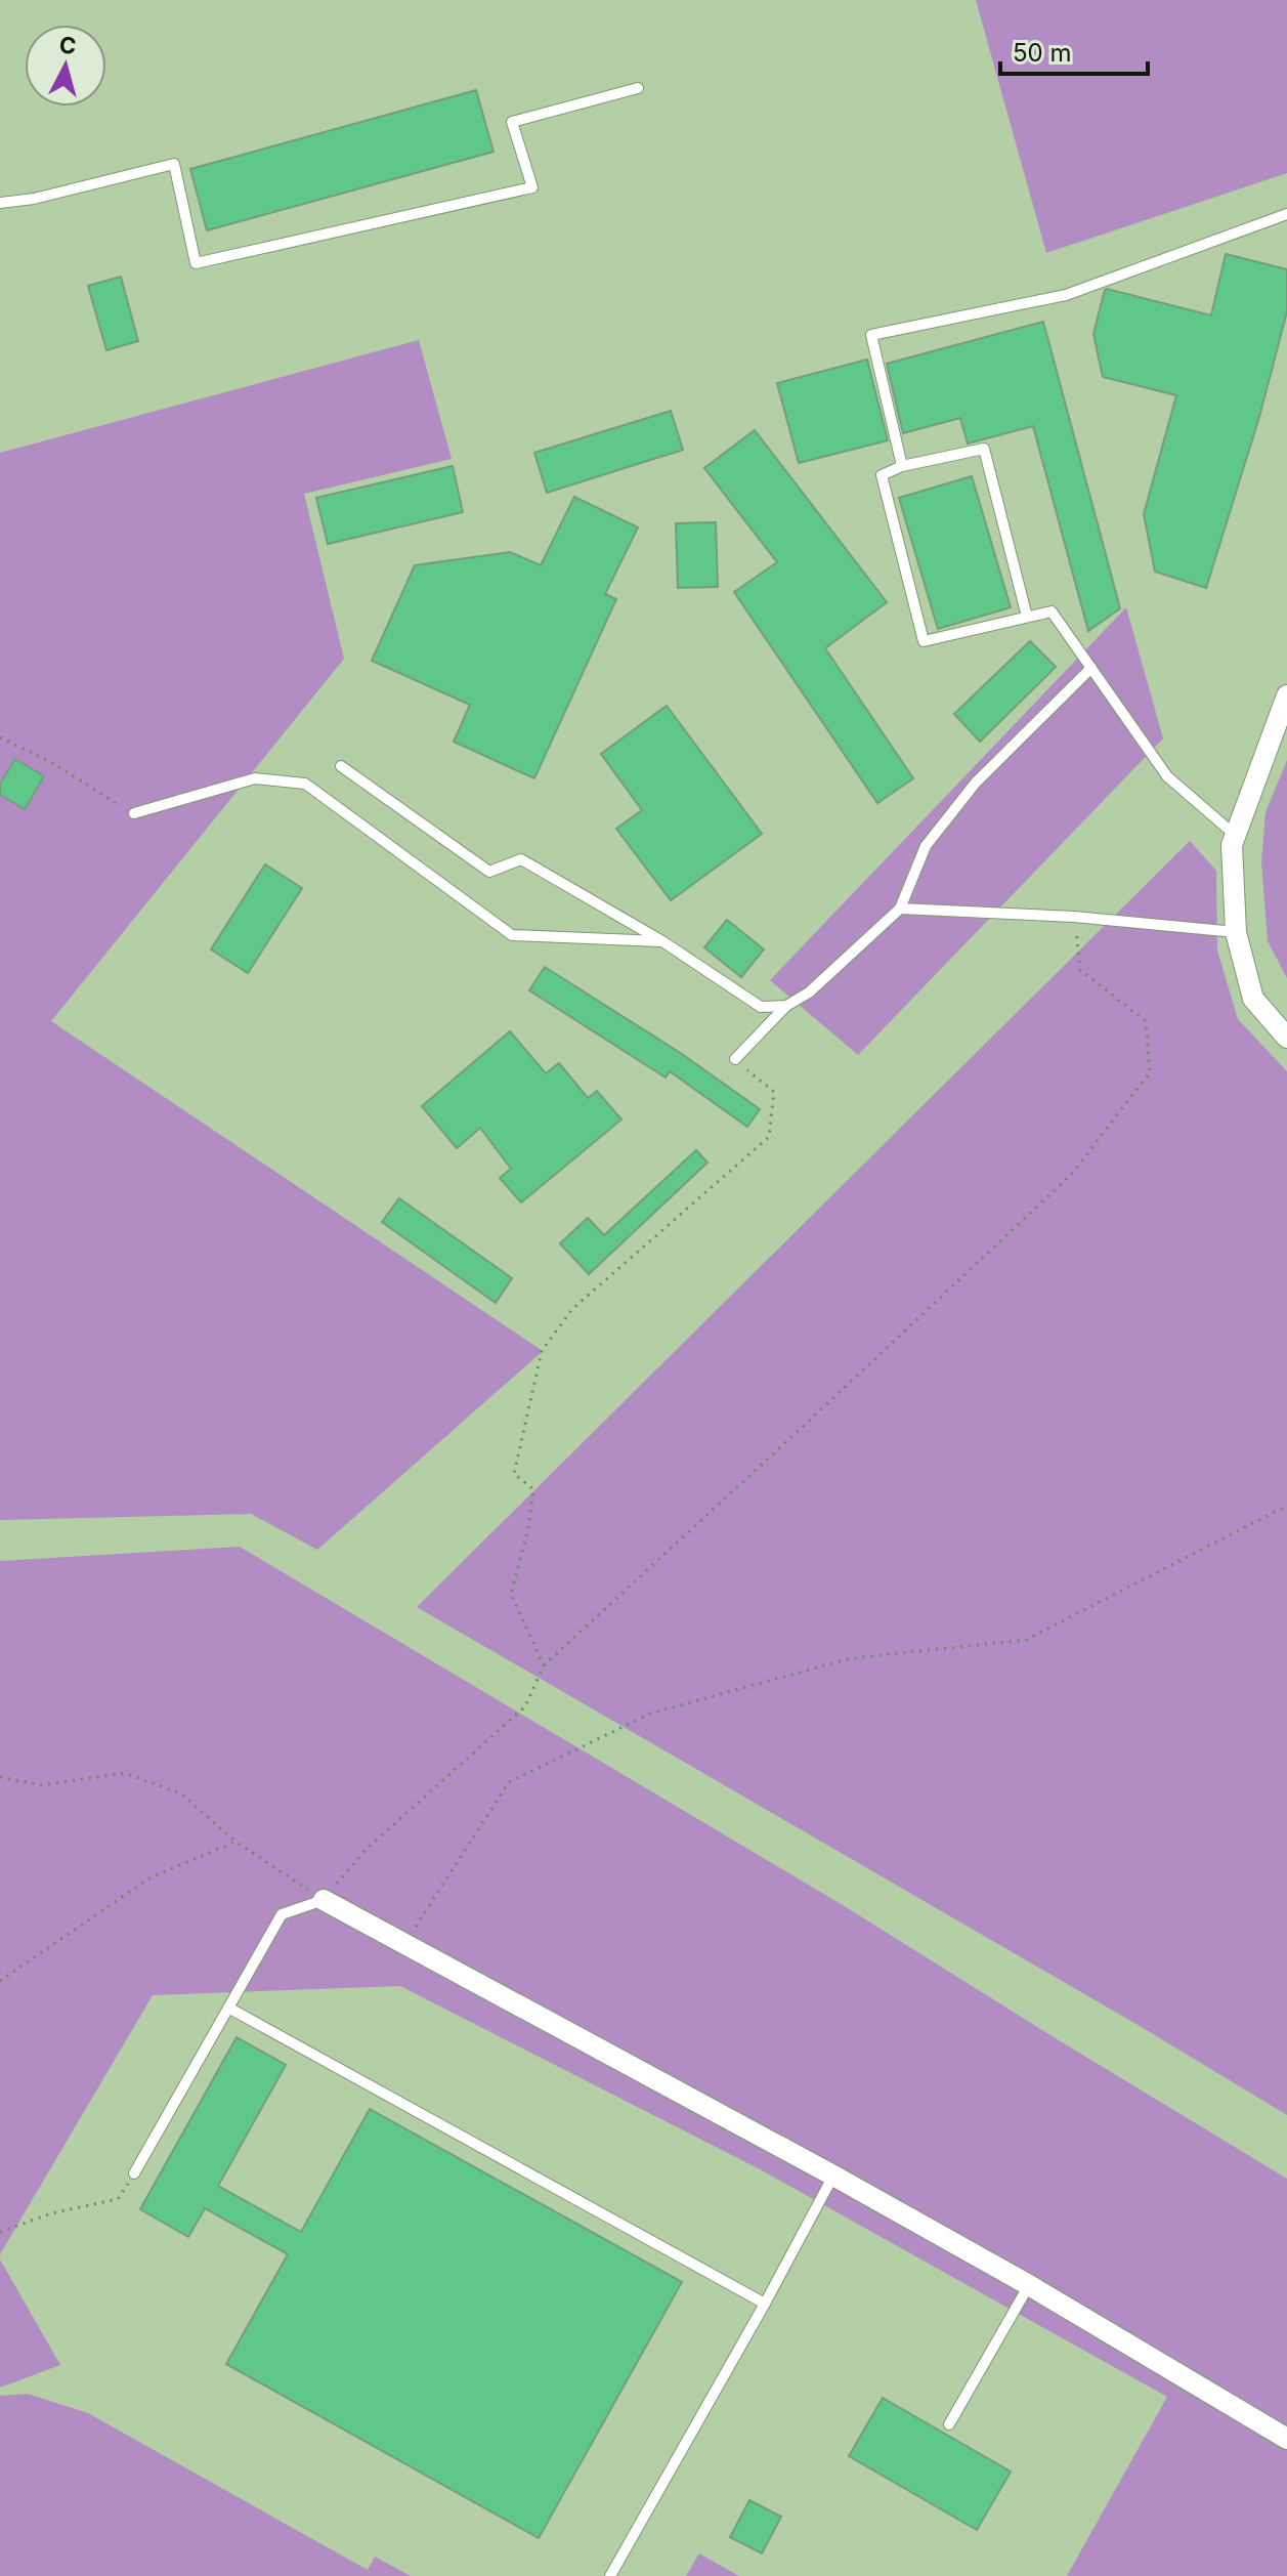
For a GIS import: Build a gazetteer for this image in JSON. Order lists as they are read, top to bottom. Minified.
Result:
{"scale_bar":"50 m","north":"top"}
